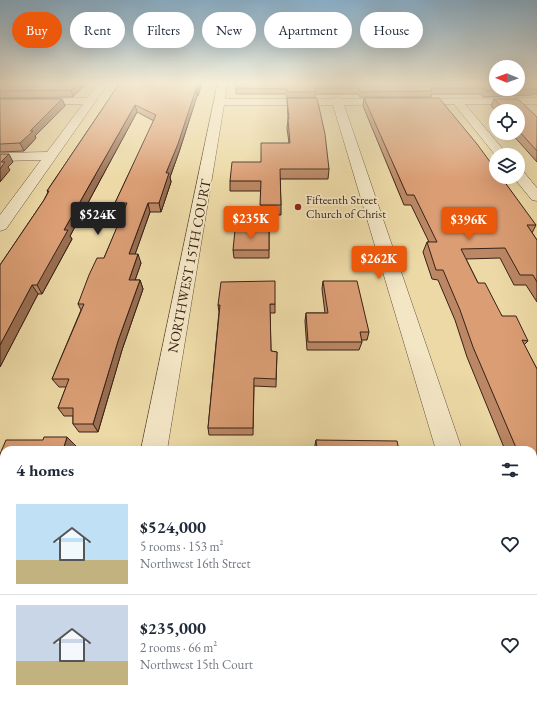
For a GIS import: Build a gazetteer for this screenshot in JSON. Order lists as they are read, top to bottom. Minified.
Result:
{"streets":{"street":["NORTHWEST 15TH COURT"]},"places":["Fifteenth Street Church of Christ"],"north":"left","page":{"chip":["Buy","Rent","Filters","New","Apartment","House"],"price":["$524K","$235K","$396K","$262K"],"heading":"4 homes","list":[{"name":"$524,000","note":"5 rooms · 153 m² · Northwest 16th Street"},{"name":"$235,000","note":"2 rooms · 66 m² · Northwest 15th Court"}]}}
